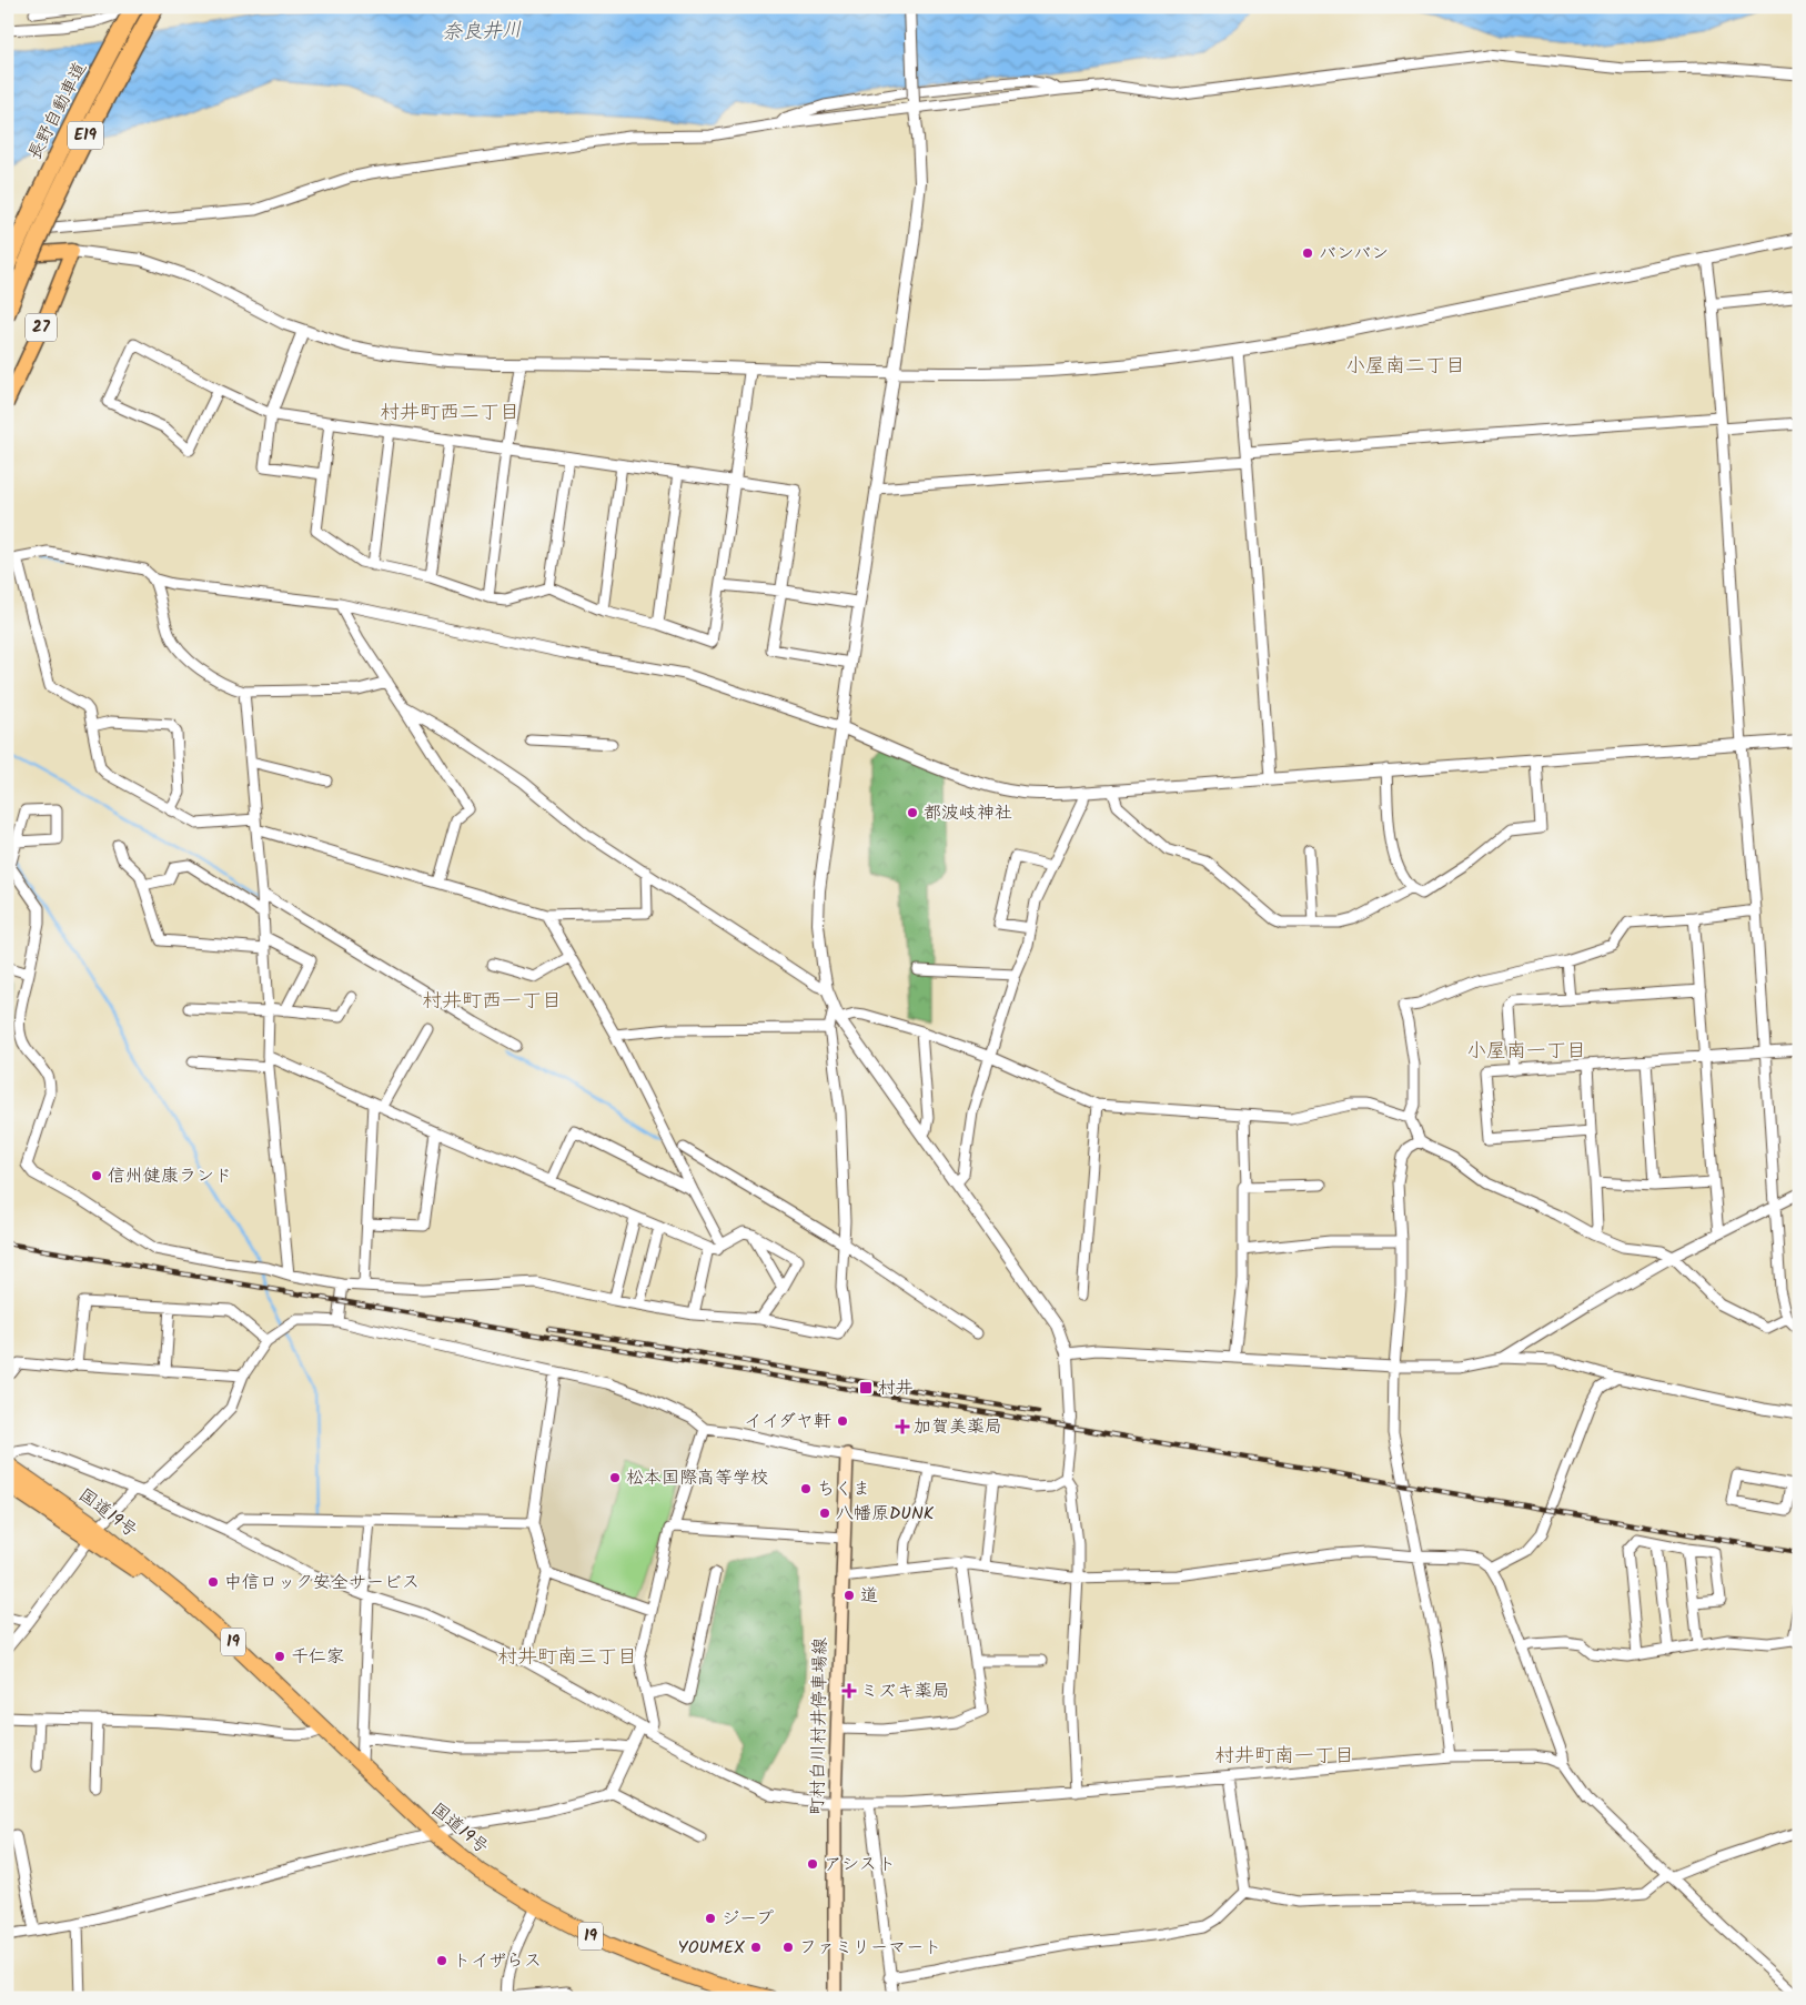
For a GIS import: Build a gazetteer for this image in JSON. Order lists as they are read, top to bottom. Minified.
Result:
{"streets":{"highway":["長野自動車道","E19","国道19号","19"],"main road":["27","町村白川村井停車場線"]},"districts":["小屋南二丁目","村井町西二丁目","村井町西一丁目","小屋南一丁目","村井町南三丁目","村井町南一丁目"],"water":["奈良井川"],"places":{"other":["バンバン","都波岐神社","信州健康ランド","イイダヤ軒","松本国際高等学校","ちくま","八幡原DUNK","中信ロック安全サービス","道","千仁家","アシスト","ジープ","YOUMEX","ファミリーマート","トイザらス"],"transit":["村井"],"health":["加賀美薬局","ミズキ薬局"]}}
